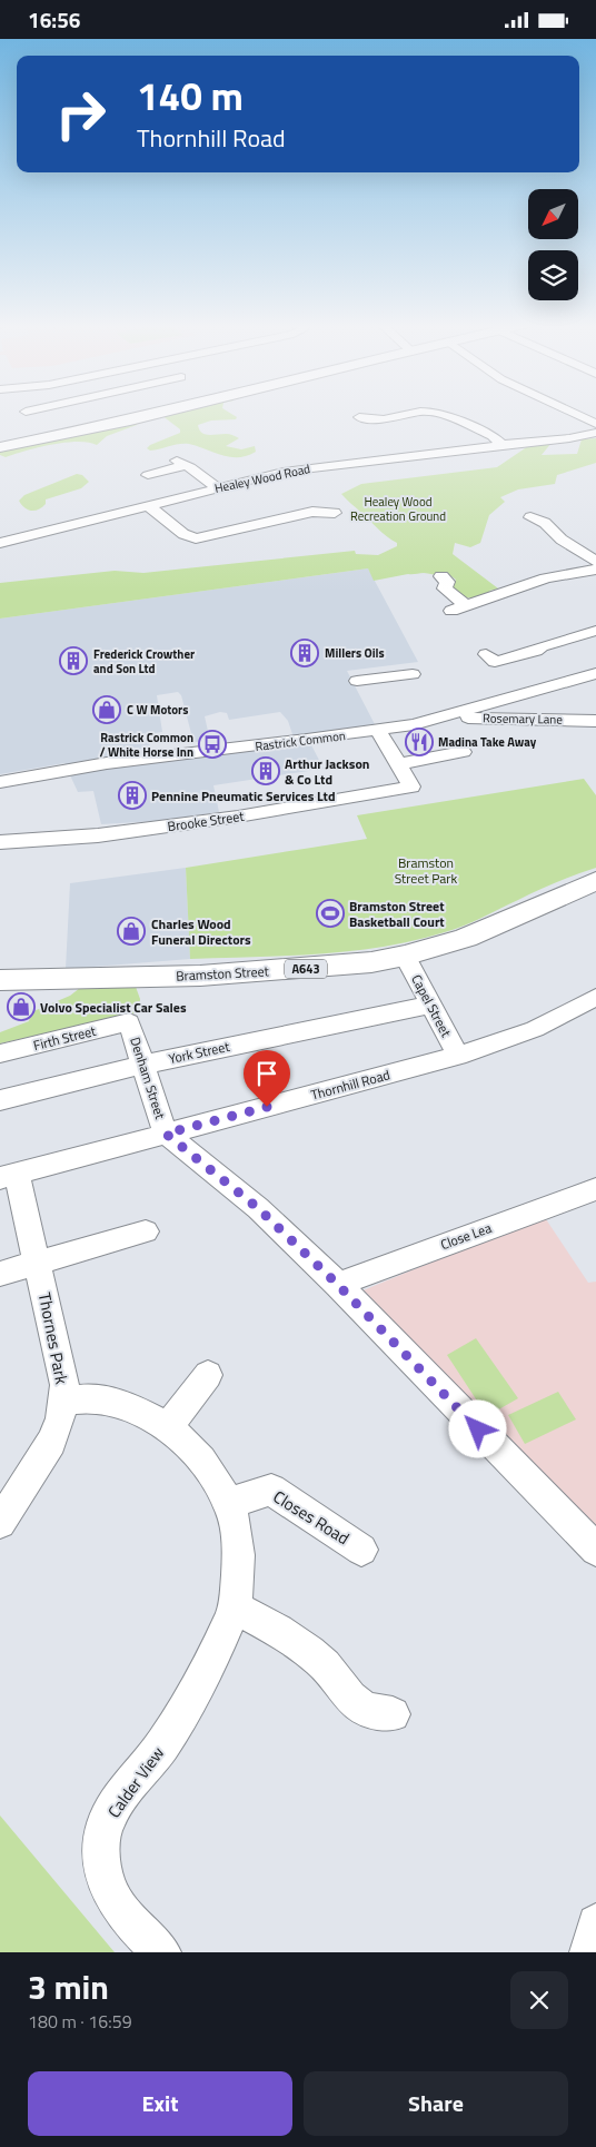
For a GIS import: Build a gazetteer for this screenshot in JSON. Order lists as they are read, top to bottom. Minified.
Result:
{"streets":{"main road":["A643","Bramston Street"],"street":["Healey Wood Road","Rosemary Lane","Rastrick Common","Brooke Street","Capel Street","Firth Street","York Street","Denham Street","Thornhill Road","Close Lea","Thornes Park","Closes Road","Calder View"]},"crossings":[["Rosemary Lane","Rastrick Common"],["Bramston Street","Capel Street"],["Capel Street","York Street"],["Capel Street","Thornhill Road"],["Firth Street","Denham Street"],["York Street","Denham Street"],["Denham Street","Thornhill Road"],["Thornhill Road","Thornes Park"],["Thornes Park","Calder View"],["Closes Road","Calder View"]],"parks":["Healey Wood Recreation Ground","Bramston Street Park"],"places":{"building":["Millers Oils","Frederick Crowther and Son Ltd","Arthur Jackson & Co Ltd","Pennine Pneumatic Services Ltd"],"shop":["C W Motors","Charles Wood Funeral Directors","Volvo Specialist Car Sales"],"restaurant":["Madina Take Away"],"bus stop":["Rastrick Common / White Horse Inn"],"sports":["Bramston Street Basketball Court"]},"north":"bottom left","page":{"status":"16:56","turn":["140 m","Thornhill Road"],"heading":["3 min","180 m · 16:59"],"buttons":["Exit","Share"]}}
